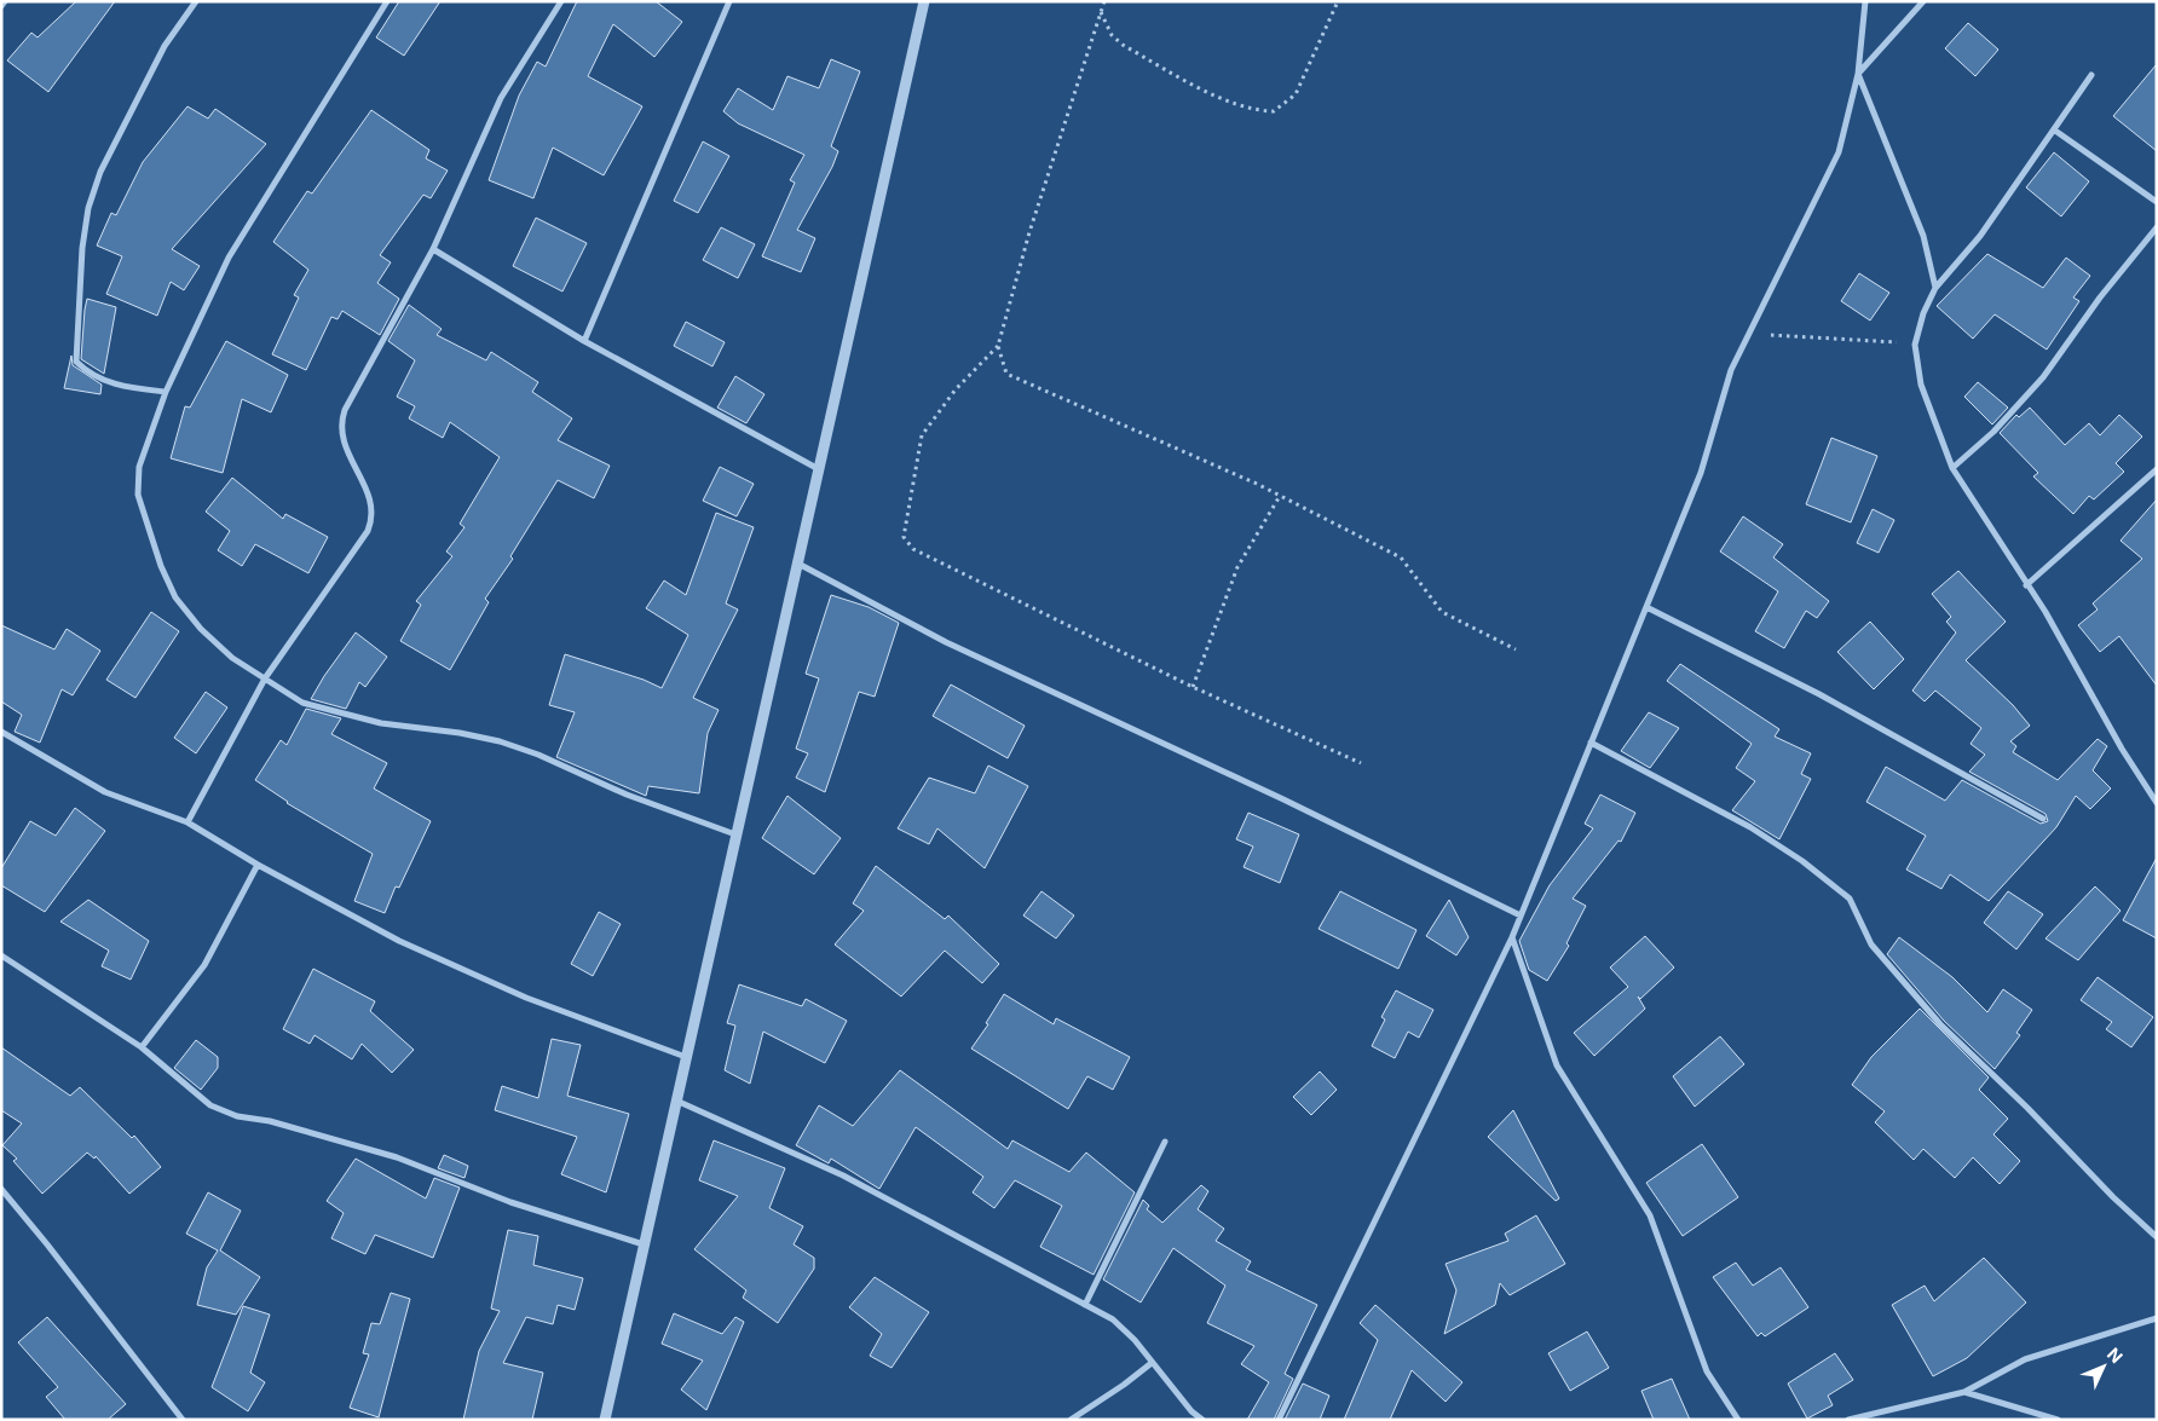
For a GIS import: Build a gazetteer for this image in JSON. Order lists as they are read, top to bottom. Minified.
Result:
{"north":"top right"}
